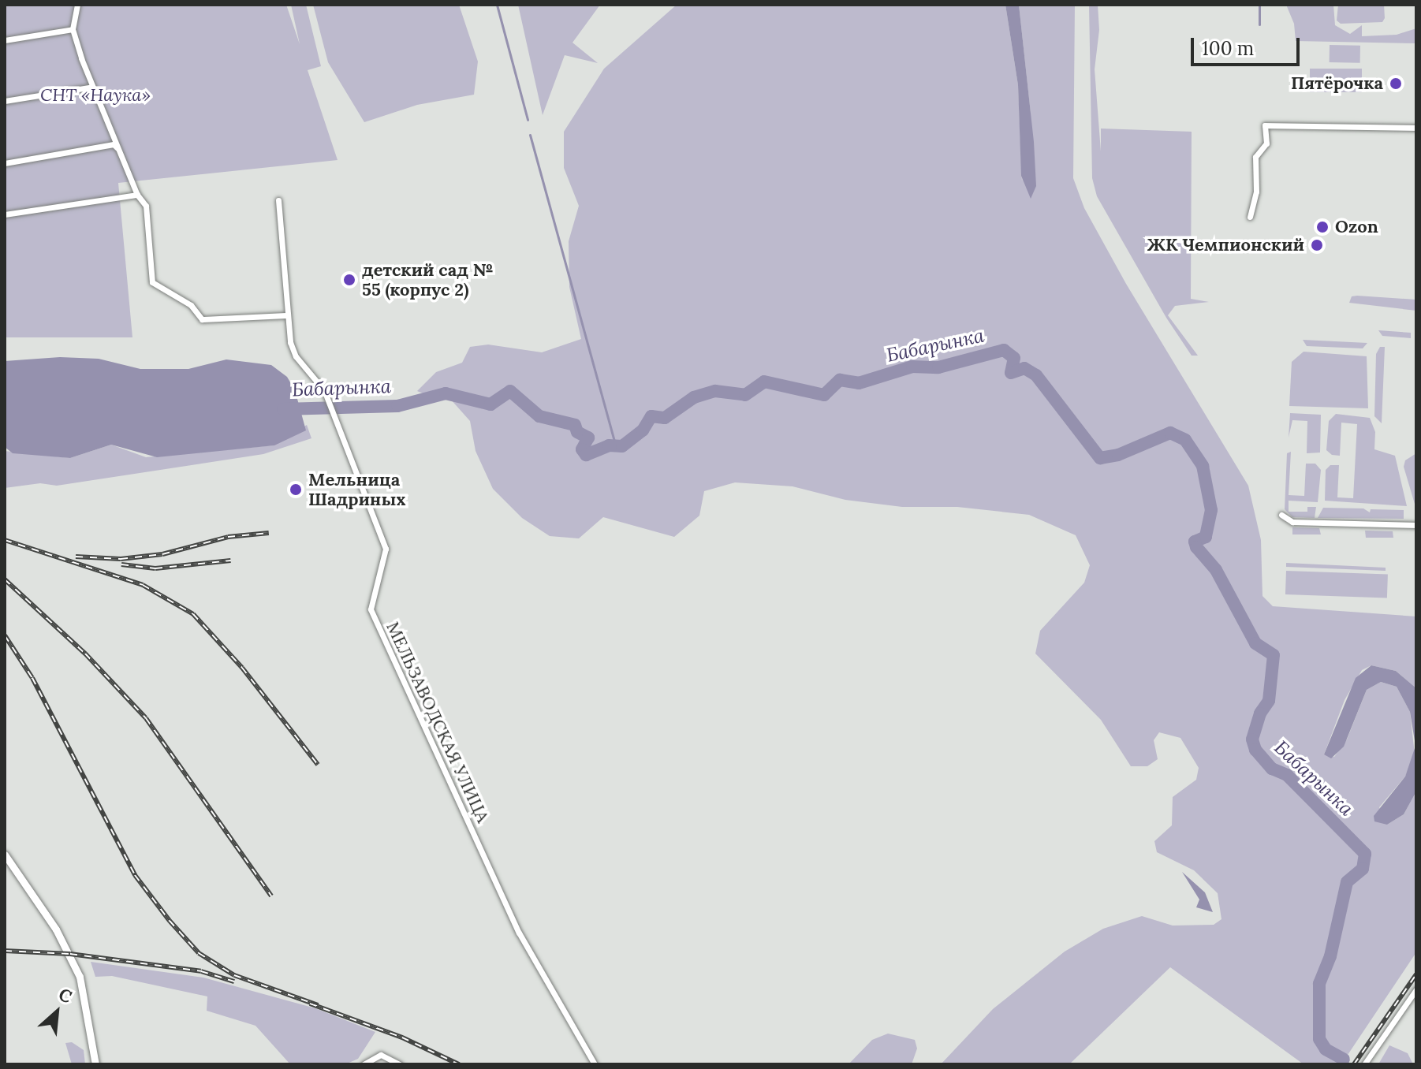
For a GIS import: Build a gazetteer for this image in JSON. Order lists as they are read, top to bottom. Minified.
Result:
{"streets":{"street":["МЕЛЬЗАВОДСКАЯ УЛИЦА"]},"water":["Бабарынка"],"parks":["СНТ «Наука»"],"places":["Пятёрочка","Ozon","ЖК Чемпионский","детский сад № 55 (корпус 2)","Мельница Шадриных"],"scale_bar":"100 m","north":"top right"}
